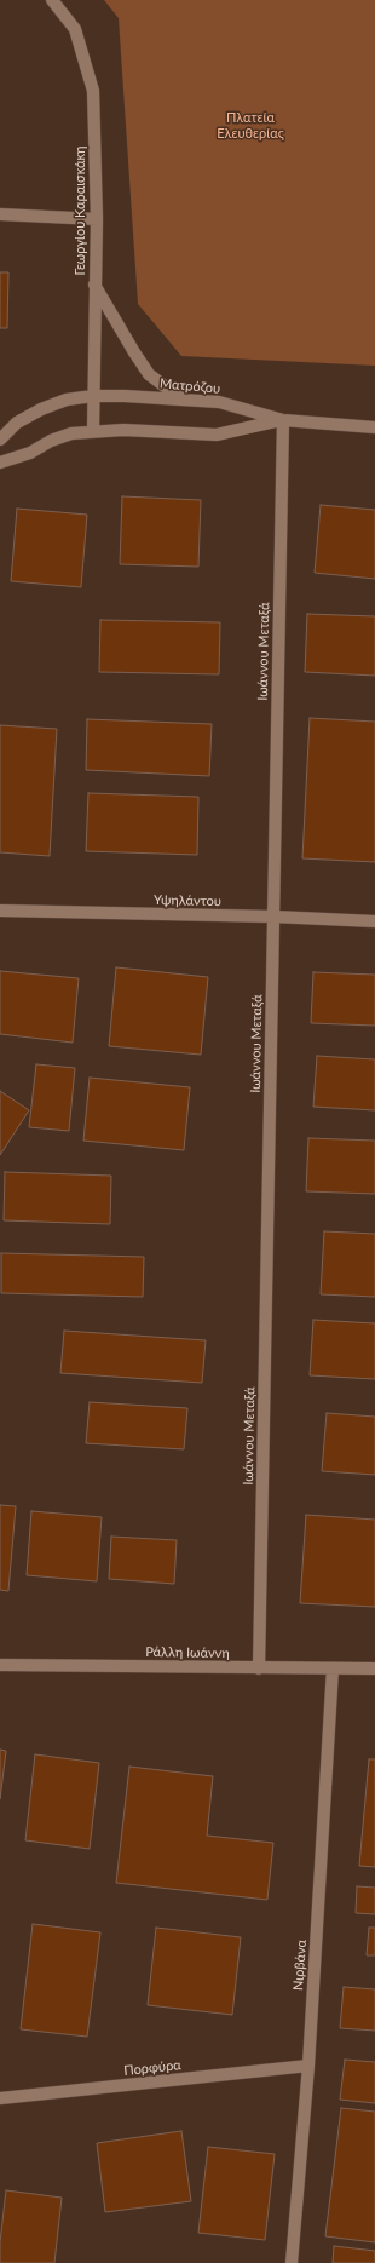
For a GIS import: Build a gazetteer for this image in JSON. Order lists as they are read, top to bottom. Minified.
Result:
{"streets":{"street":["Γεωργίου Καραισκάκη","Ματρόζου","Ιωάννου Μεταξά","Υψηλάντου","Ράλλη Ιωάννη","Νιρβάνα","Πορφύρα"]},"crossings":[["Γεωργίου Καραισκάκη","Ματρόζου"],["Ματρόζου","Ιωάννου Μεταξά"],["Ιωάννου Μεταξά","Υψηλάντου"],["Ιωάννου Μεταξά","Ράλλη Ιωάννη"],["Ράλλη Ιωάννη","Νιρβάνα"],["Νιρβάνα","Πορφύρα"]],"parks":["Πλατεία Ελευθερίας"]}
